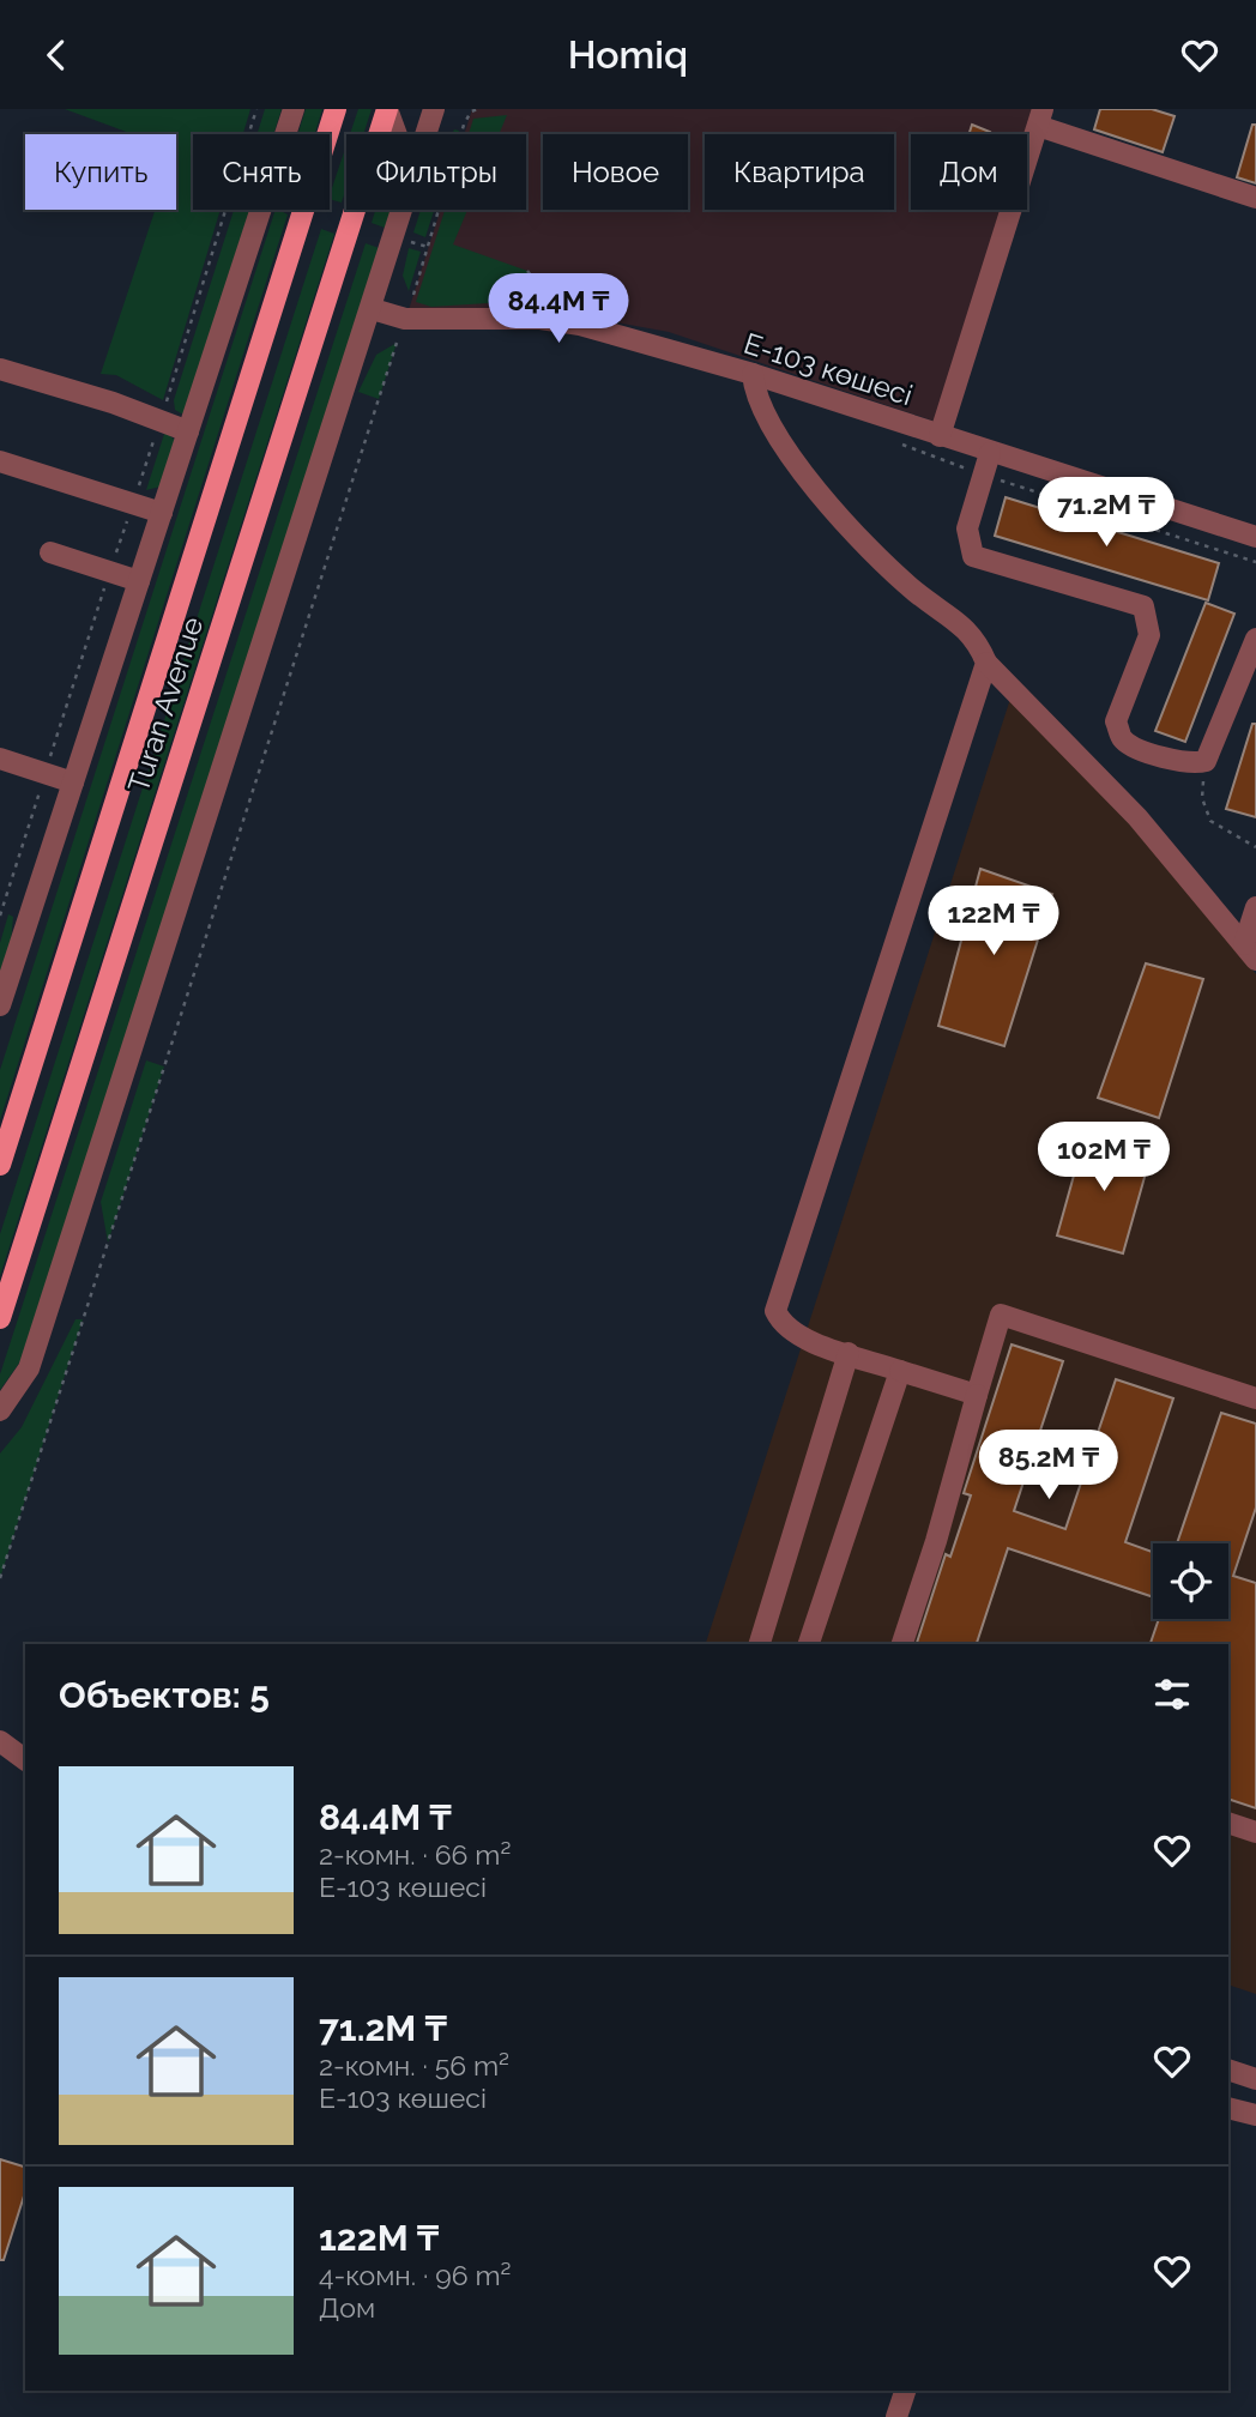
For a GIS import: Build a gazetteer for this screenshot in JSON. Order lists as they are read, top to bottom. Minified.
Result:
{"streets":{"main road":["Turan Avenue"],"street":["Е-103 көшесі"]},"page":{"header":"Homiq","chip":["Купить","Снять","Фильтры","Новое","Квартира","Дом"],"price":["84.4M ₸","71.2M ₸","122M ₸","102M ₸","85.2M ₸"],"heading":"Объектов: 5","list":[{"name":"84.4M ₸","note":"2-комн. · 66 m² · Е-103 көшесі"},{"name":"71.2M ₸","note":"2-комн. · 56 m² · Е-103 көшесі"},{"name":"122M ₸","note":"4-комн. · 96 m² · Дом"}]}}
